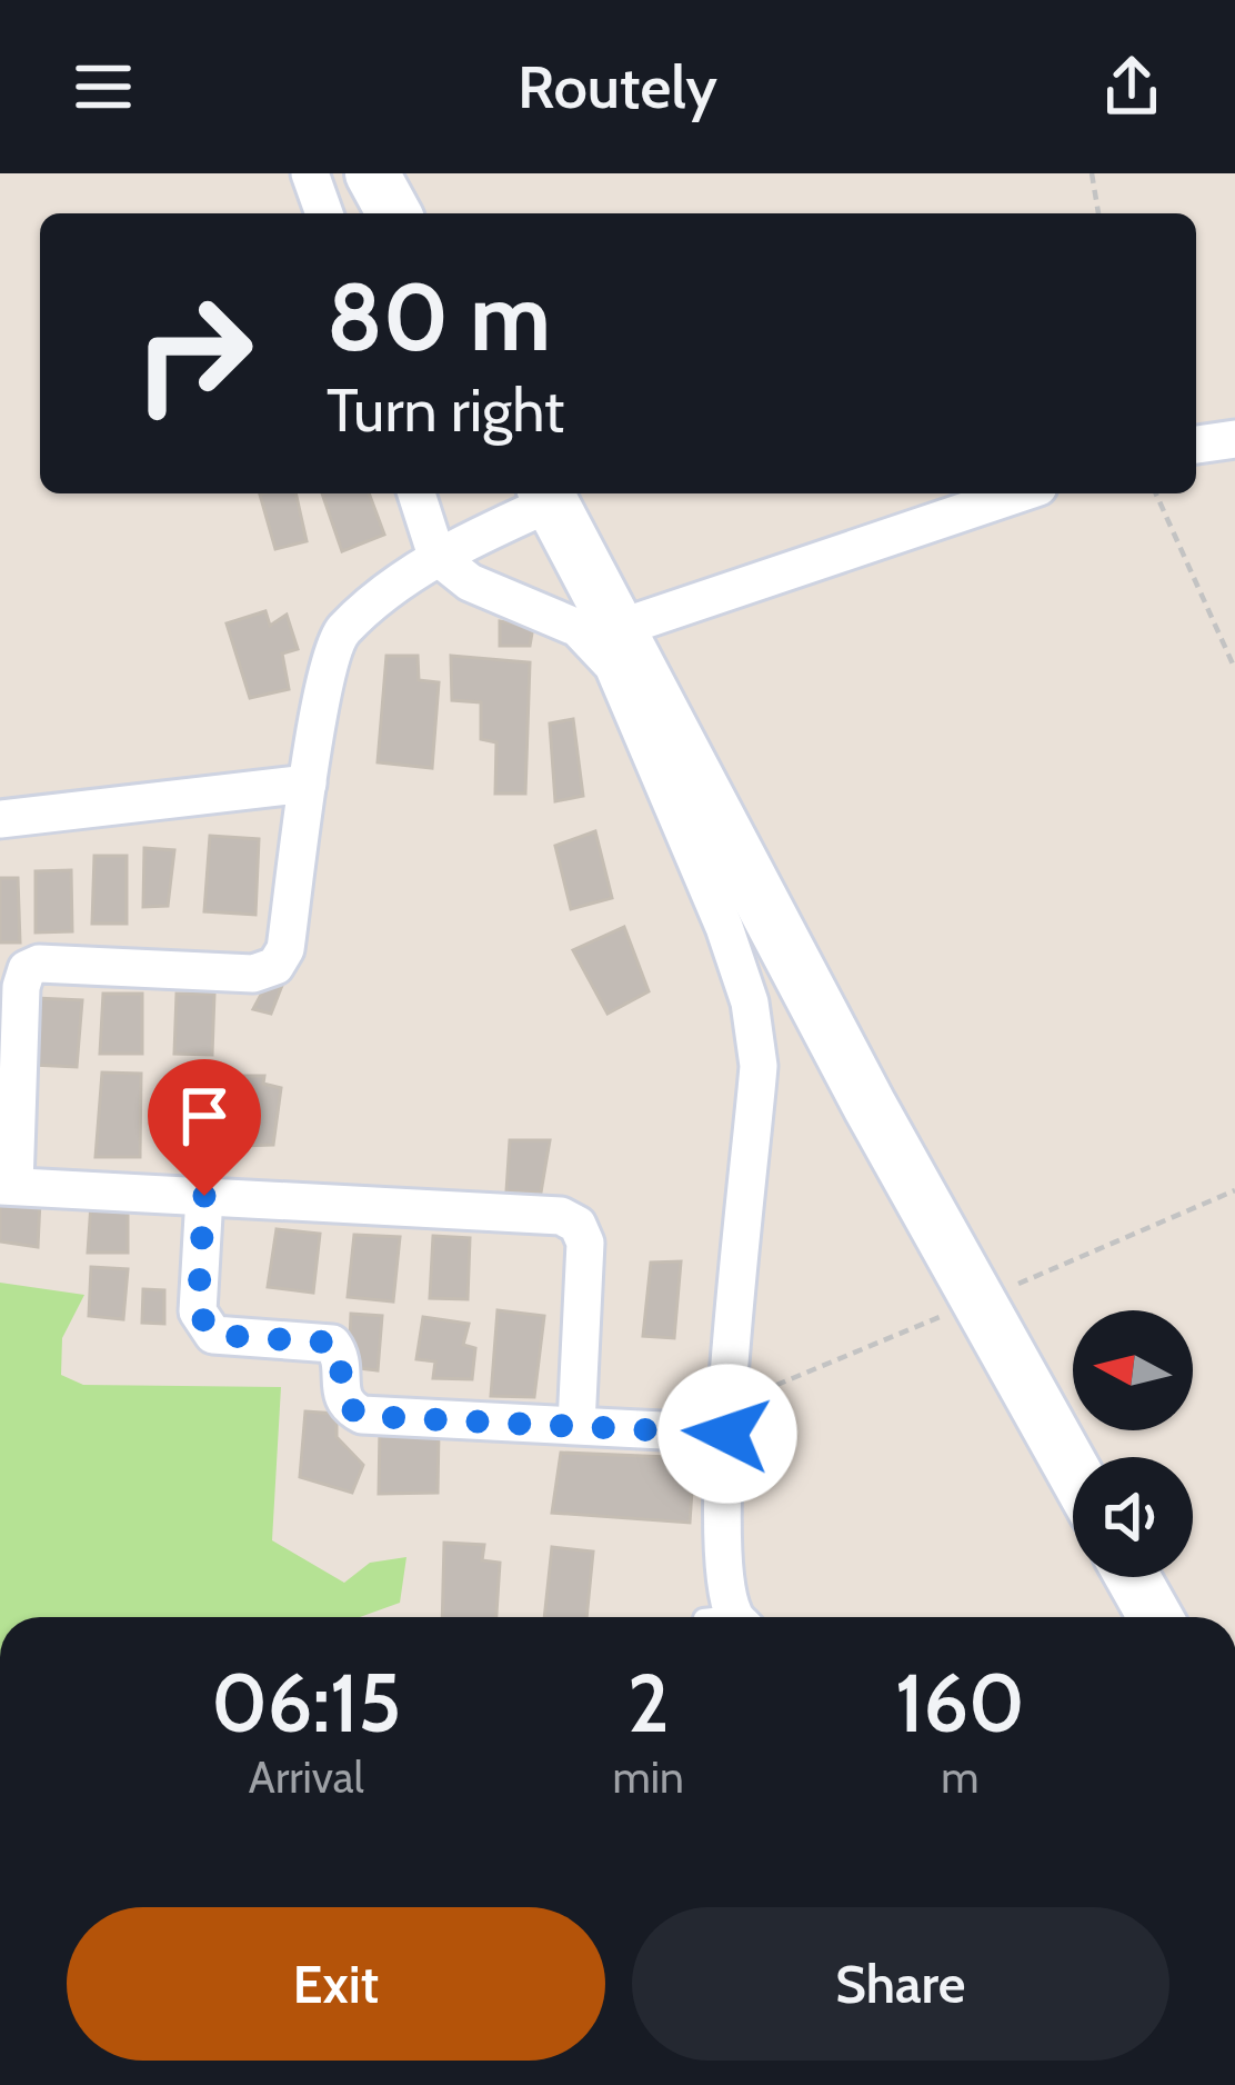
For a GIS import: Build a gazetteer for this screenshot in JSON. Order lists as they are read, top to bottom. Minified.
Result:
{"north":"left","page":{"header":"Routely","turn":["80 m","Turn right"],"eta":["06:15","Arrival","2","min","160","m"],"buttons":["Exit","Share"]}}
